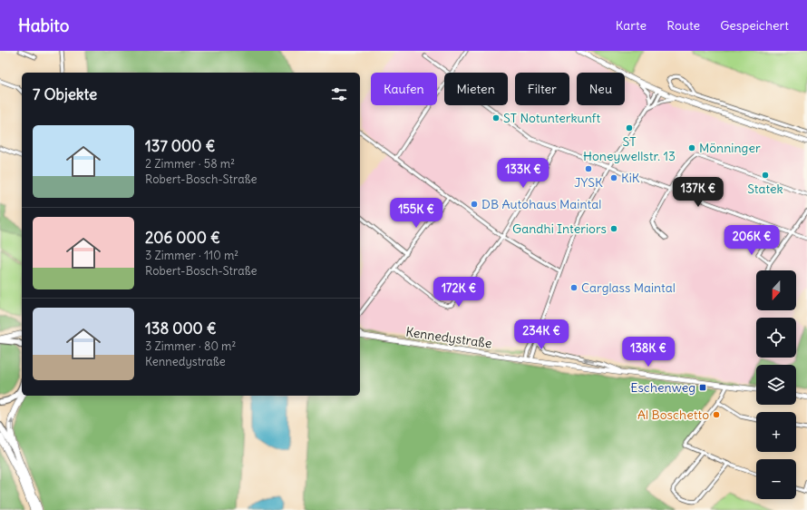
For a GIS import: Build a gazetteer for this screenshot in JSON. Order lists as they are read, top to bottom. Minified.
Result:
{"streets":{"main road":["Kennedystraße"]},"places":{"other":["ST Notunterkunft","ST Honeywellstr. 13","Mönninger","JYSK","Statek","KiK","DB Autohaus Maintal","Gandhi Interiors","Carglass Maintal","Al Boschetto"],"transit":["Eschenweg"]},"north":"bottom","page":{"header":"Habito","nav":["Karte","Route","Gespeichert"],"chip":["Kaufen","Mieten","Filter","Neu"],"heading":"7 Objekte","list":[{"name":"137 000 €","note":"2 Zimmer · 58 m² · Robert-Bosch-Straße"},{"name":"206 000 €","note":"3 Zimmer · 110 m² · Robert-Bosch-Straße"},{"name":"138 000 €","note":"3 Zimmer · 80 m² · Kennedystraße"}],"price":["133K €","137K €","155K €","206K €","172K €","234K €","138K €"],"map_buttons":["+","−"]}}
